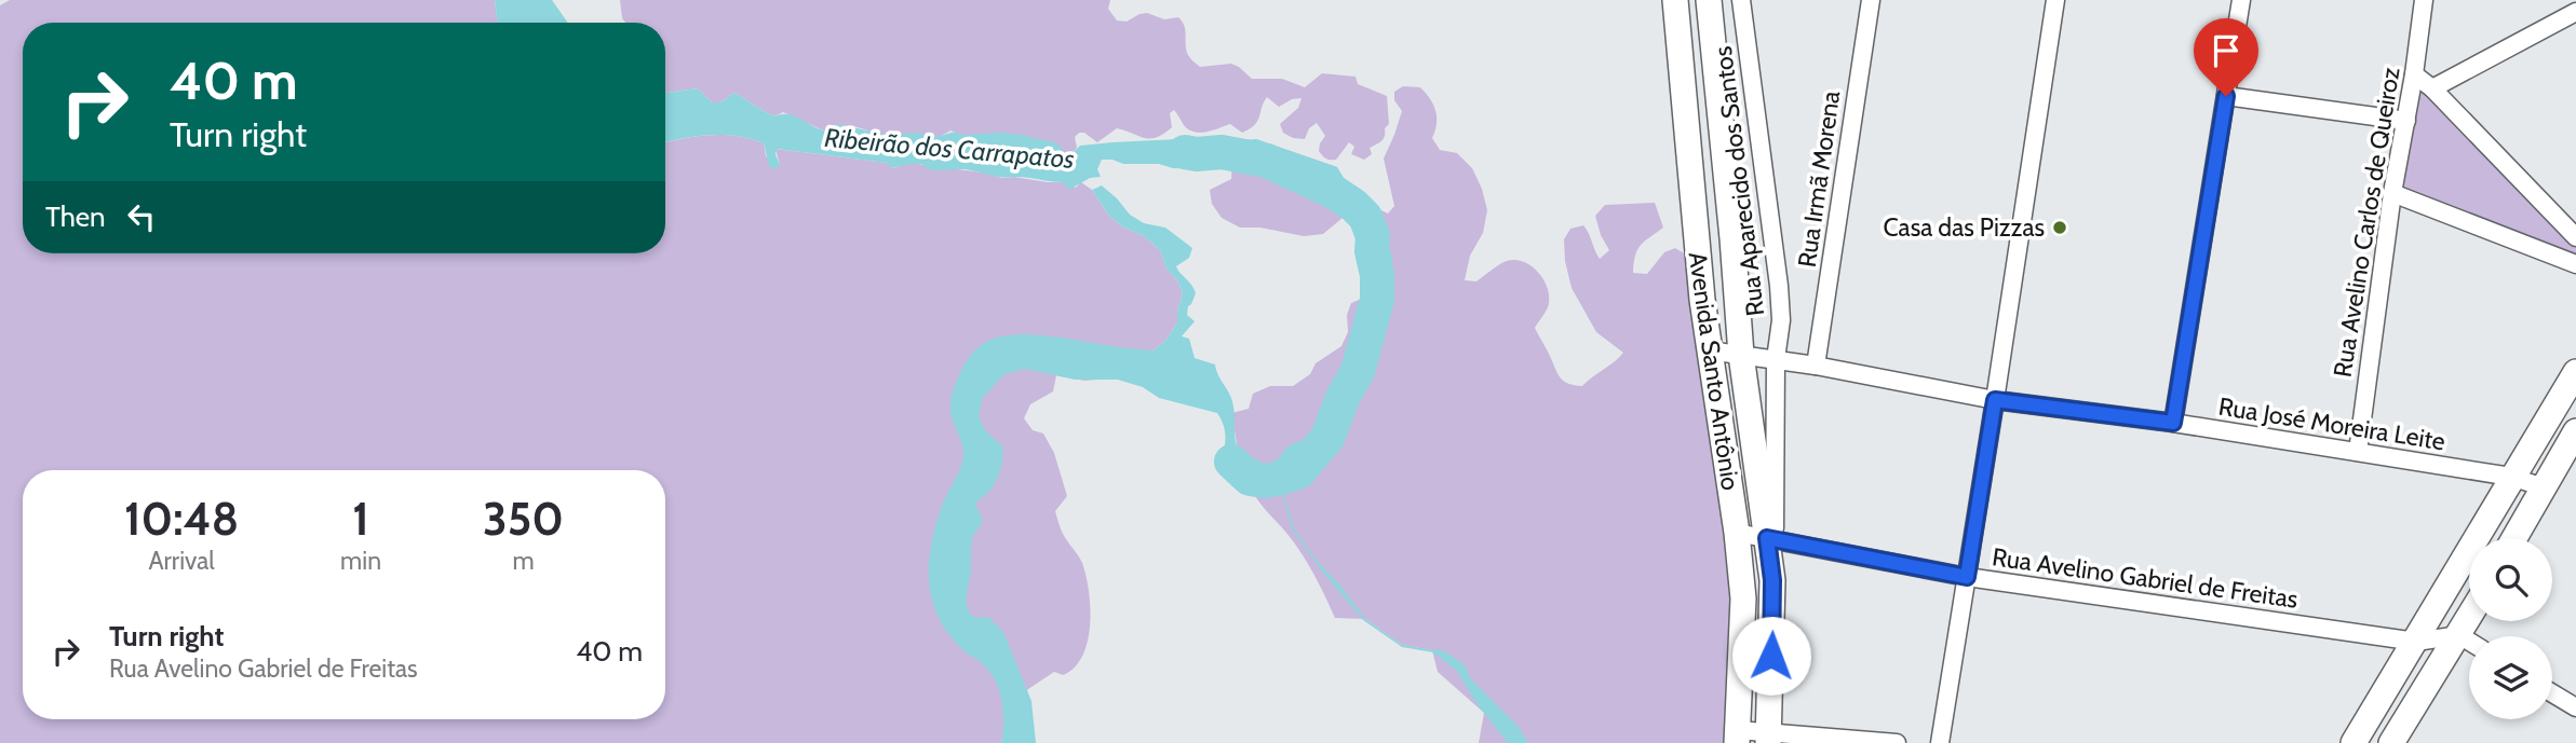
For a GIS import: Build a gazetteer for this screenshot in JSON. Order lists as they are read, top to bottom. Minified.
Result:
{"streets":{"street":["Rua Irmã Morena","Rua Aparecido dos Santos","Rua Avelino Carlos de Queiroz","Avenida Santo Antônio","Rua José Moreira Leite","Rua Avelino Gabriel de Freitas"]},"crossings":[["Rua Irmã Morena","Rua José Moreira Leite"],["Rua Aparecido dos Santos","Avenida Santo Antônio"],["Rua Aparecido dos Santos","Rua José Moreira Leite"],["Rua Aparecido dos Santos","Rua Avelino Gabriel de Freitas"],["Rua Avelino Carlos de Queiroz","Rua José Moreira Leite"],["Avenida Santo Antônio","Rua José Moreira Leite"],["Avenida Santo Antônio","Rua Avelino Gabriel de Freitas"]],"water":["Ribeirão dos Carrapatos"],"places":["Casa das Pizzas"],"page":{"turn":["40 m","Turn right"],"then":"Then","eta":["10:48","Arrival","1","min","350","m"],"list":[{"name":"Turn right","note":"Rua Avelino Gabriel de Freitas","value":"40 m"}]}}
